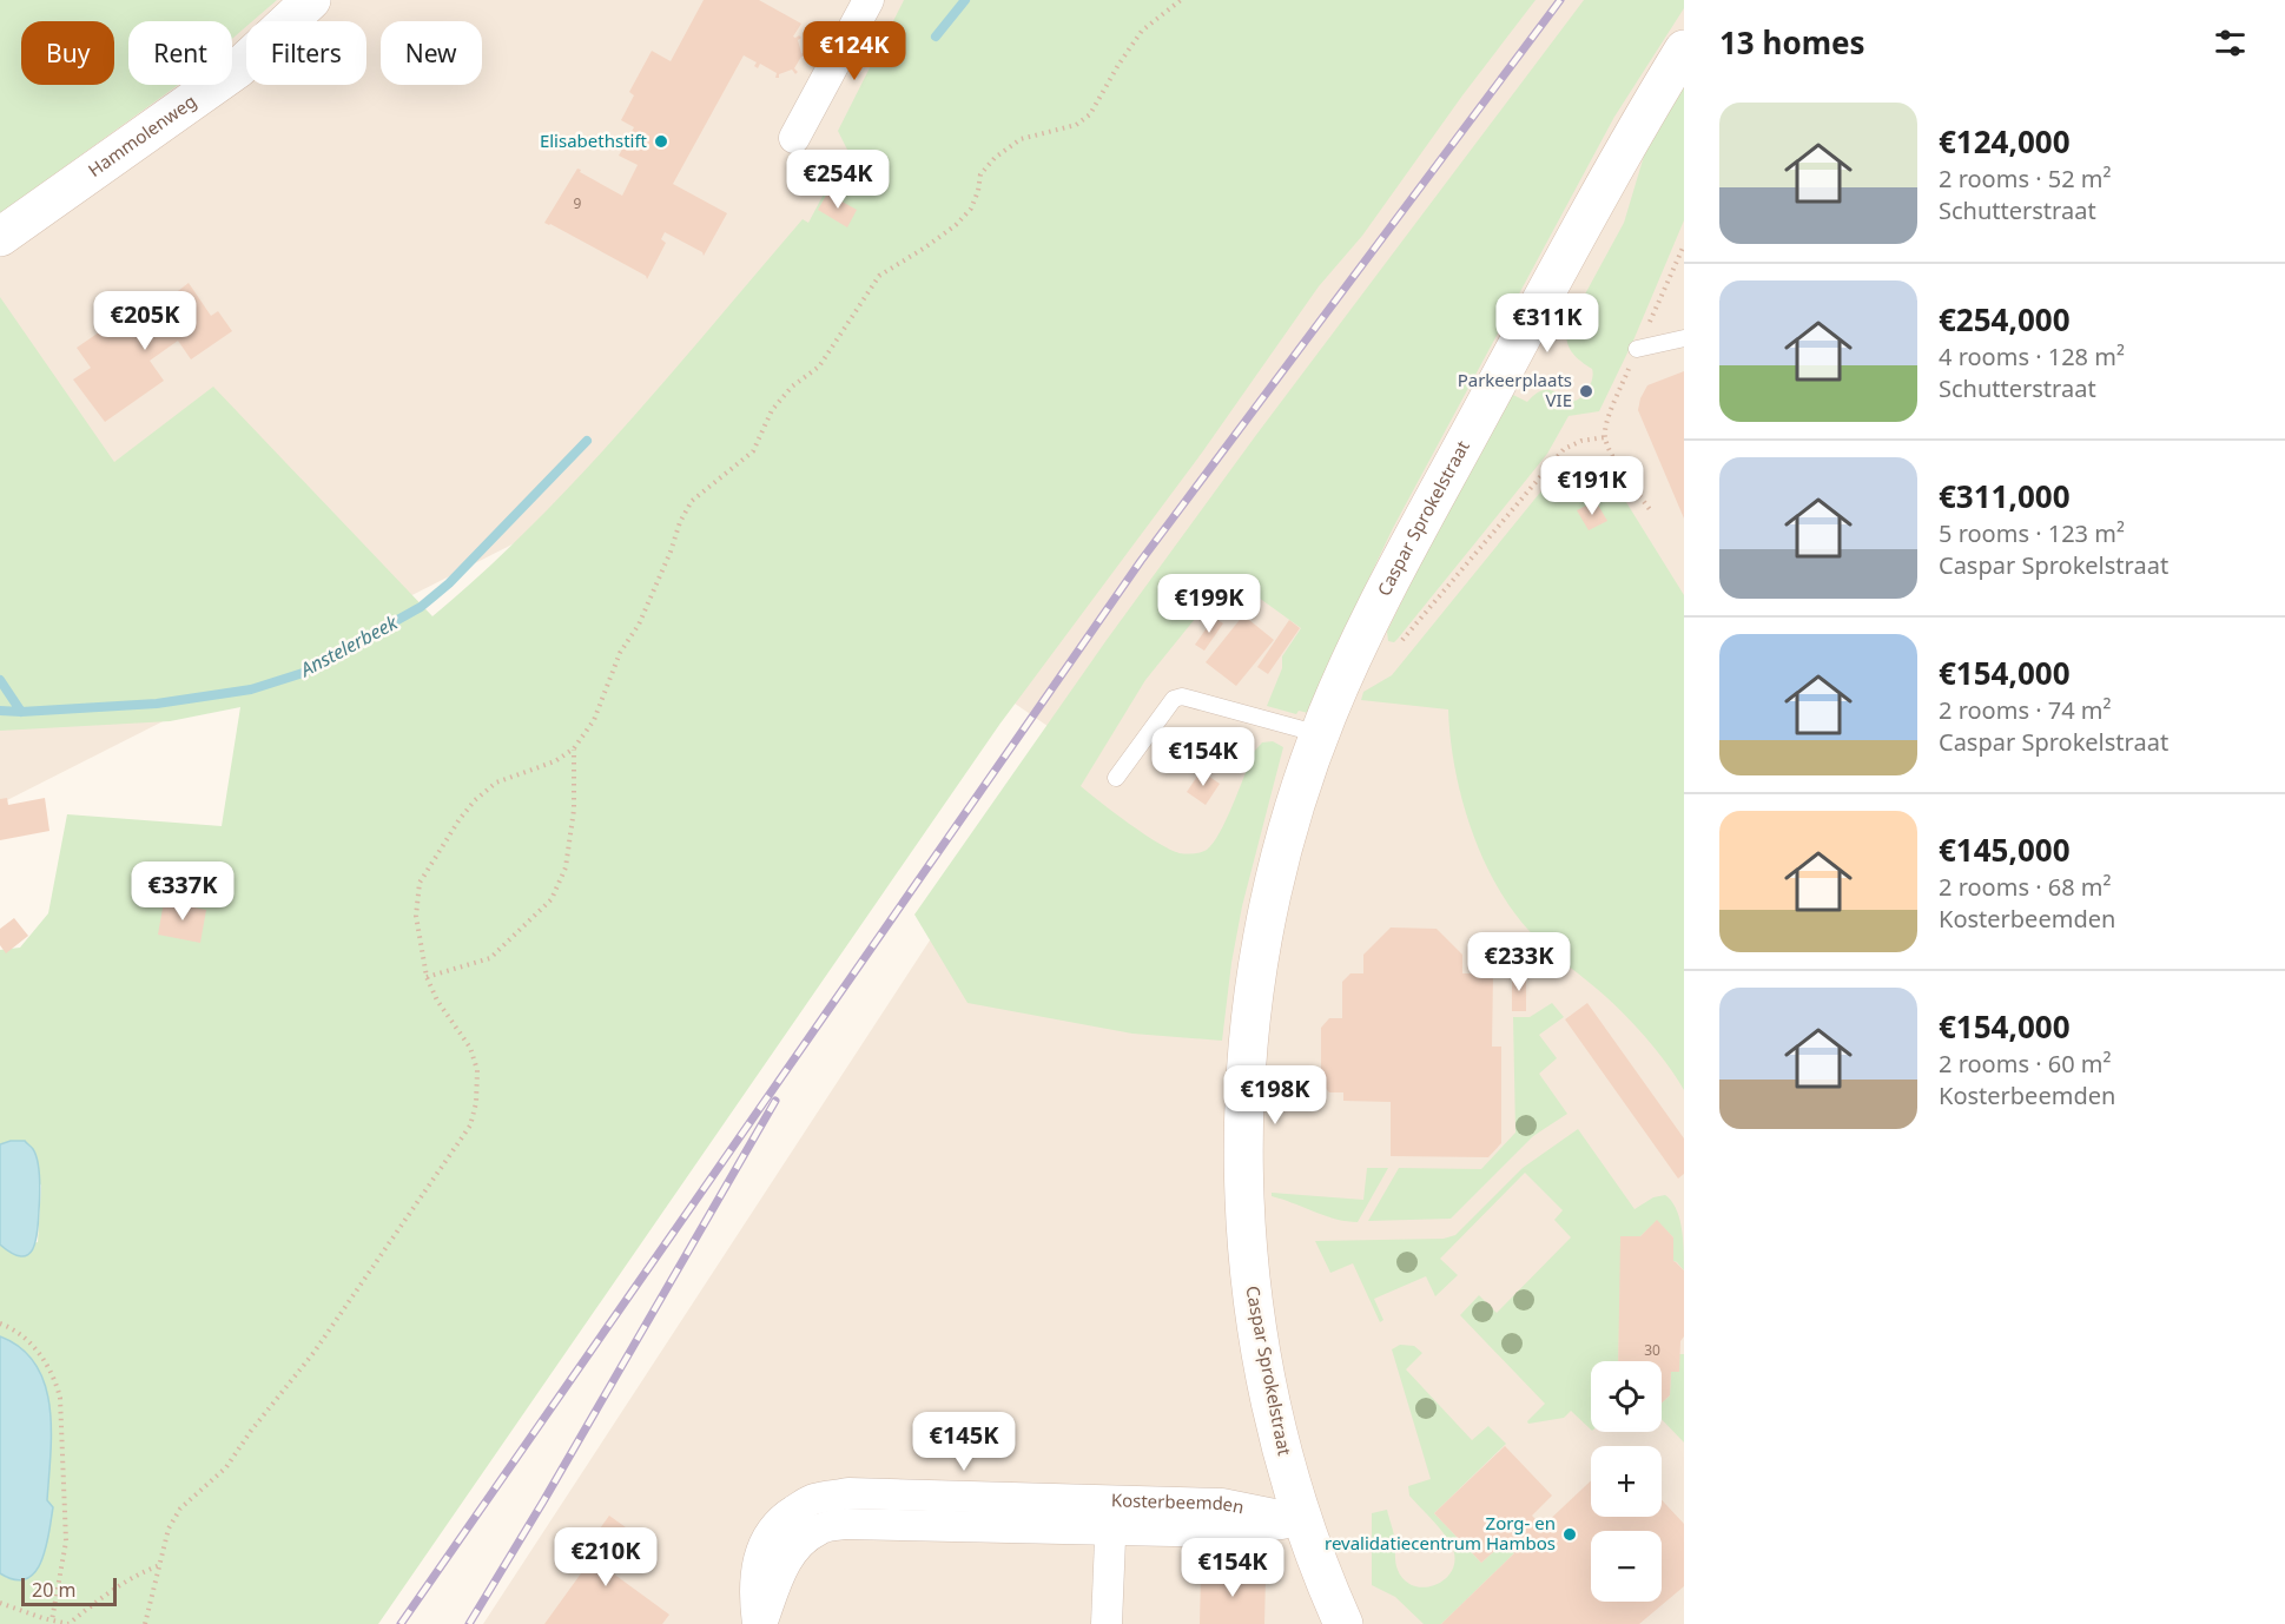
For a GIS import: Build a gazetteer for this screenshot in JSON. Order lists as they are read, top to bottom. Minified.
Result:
{"streets":{"main road":["Hammolenweg","Caspar Sprokelstraat"],"street":["Kosterbeemden"]},"crossings":[["Caspar Sprokelstraat","Kosterbeemden"]],"water":["Anstelerbeek"],"places":["Elisabethstift","Parkeerplaats VIE","Zorg- en revalidatiecentrum Hambos"],"house_numbers":["9","30"],"scale_bar":"20 m","page":{"heading":"13 homes","price":["€124K","€254K","€205K","€311K","€191K","€199K","€154K","€337K","€233K","€198K","€145K","€210K","€154K"],"chip":["Buy","Rent","Filters","New"],"list":[{"name":"€124,000","note":"2 rooms · 52 m² · Schutterstraat"},{"name":"€254,000","note":"4 rooms · 128 m² · Schutterstraat"},{"name":"€311,000","note":"5 rooms · 123 m² · Caspar Sprokelstraat"},{"name":"€154,000","note":"2 rooms · 74 m² · Caspar Sprokelstraat"},{"name":"€145,000","note":"2 rooms · 68 m² · Kosterbeemden"},{"name":"€154,000","note":"2 rooms · 60 m² · Kosterbeemden"}],"map_buttons":["+","−"],"scale":"20 m"}}
